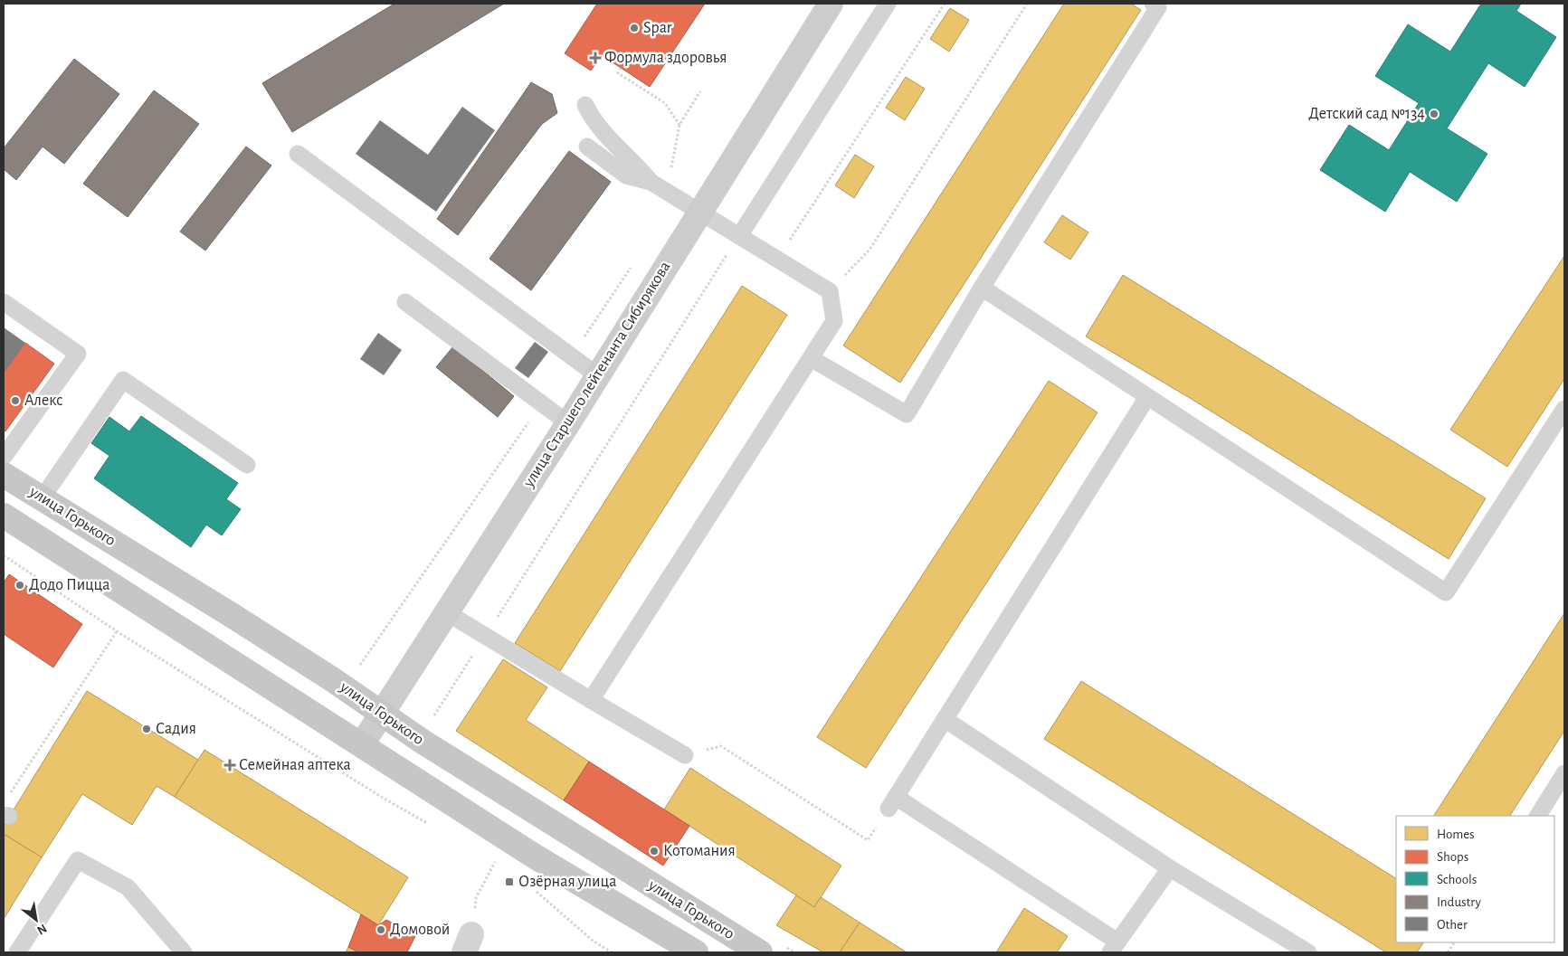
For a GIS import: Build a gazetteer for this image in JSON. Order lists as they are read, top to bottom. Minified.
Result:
{"streets":{"main road":["улица Старшего лейтенанта Сибирякова","улица Горького"]},"crossings":[["улица Старшего лейтенанта Сибирякова","улица Горького"]],"places":{"other":["Spar","Детский сад №134","Алекс","Додо Пицца","Садия","Котомания","Домовой"],"health":["Формула здоровья","Семейная аптека"],"transit":["Озёрная улица"]},"legend":["Homes","Shops","Schools","Industry","Other"],"north":"bottom right"}
